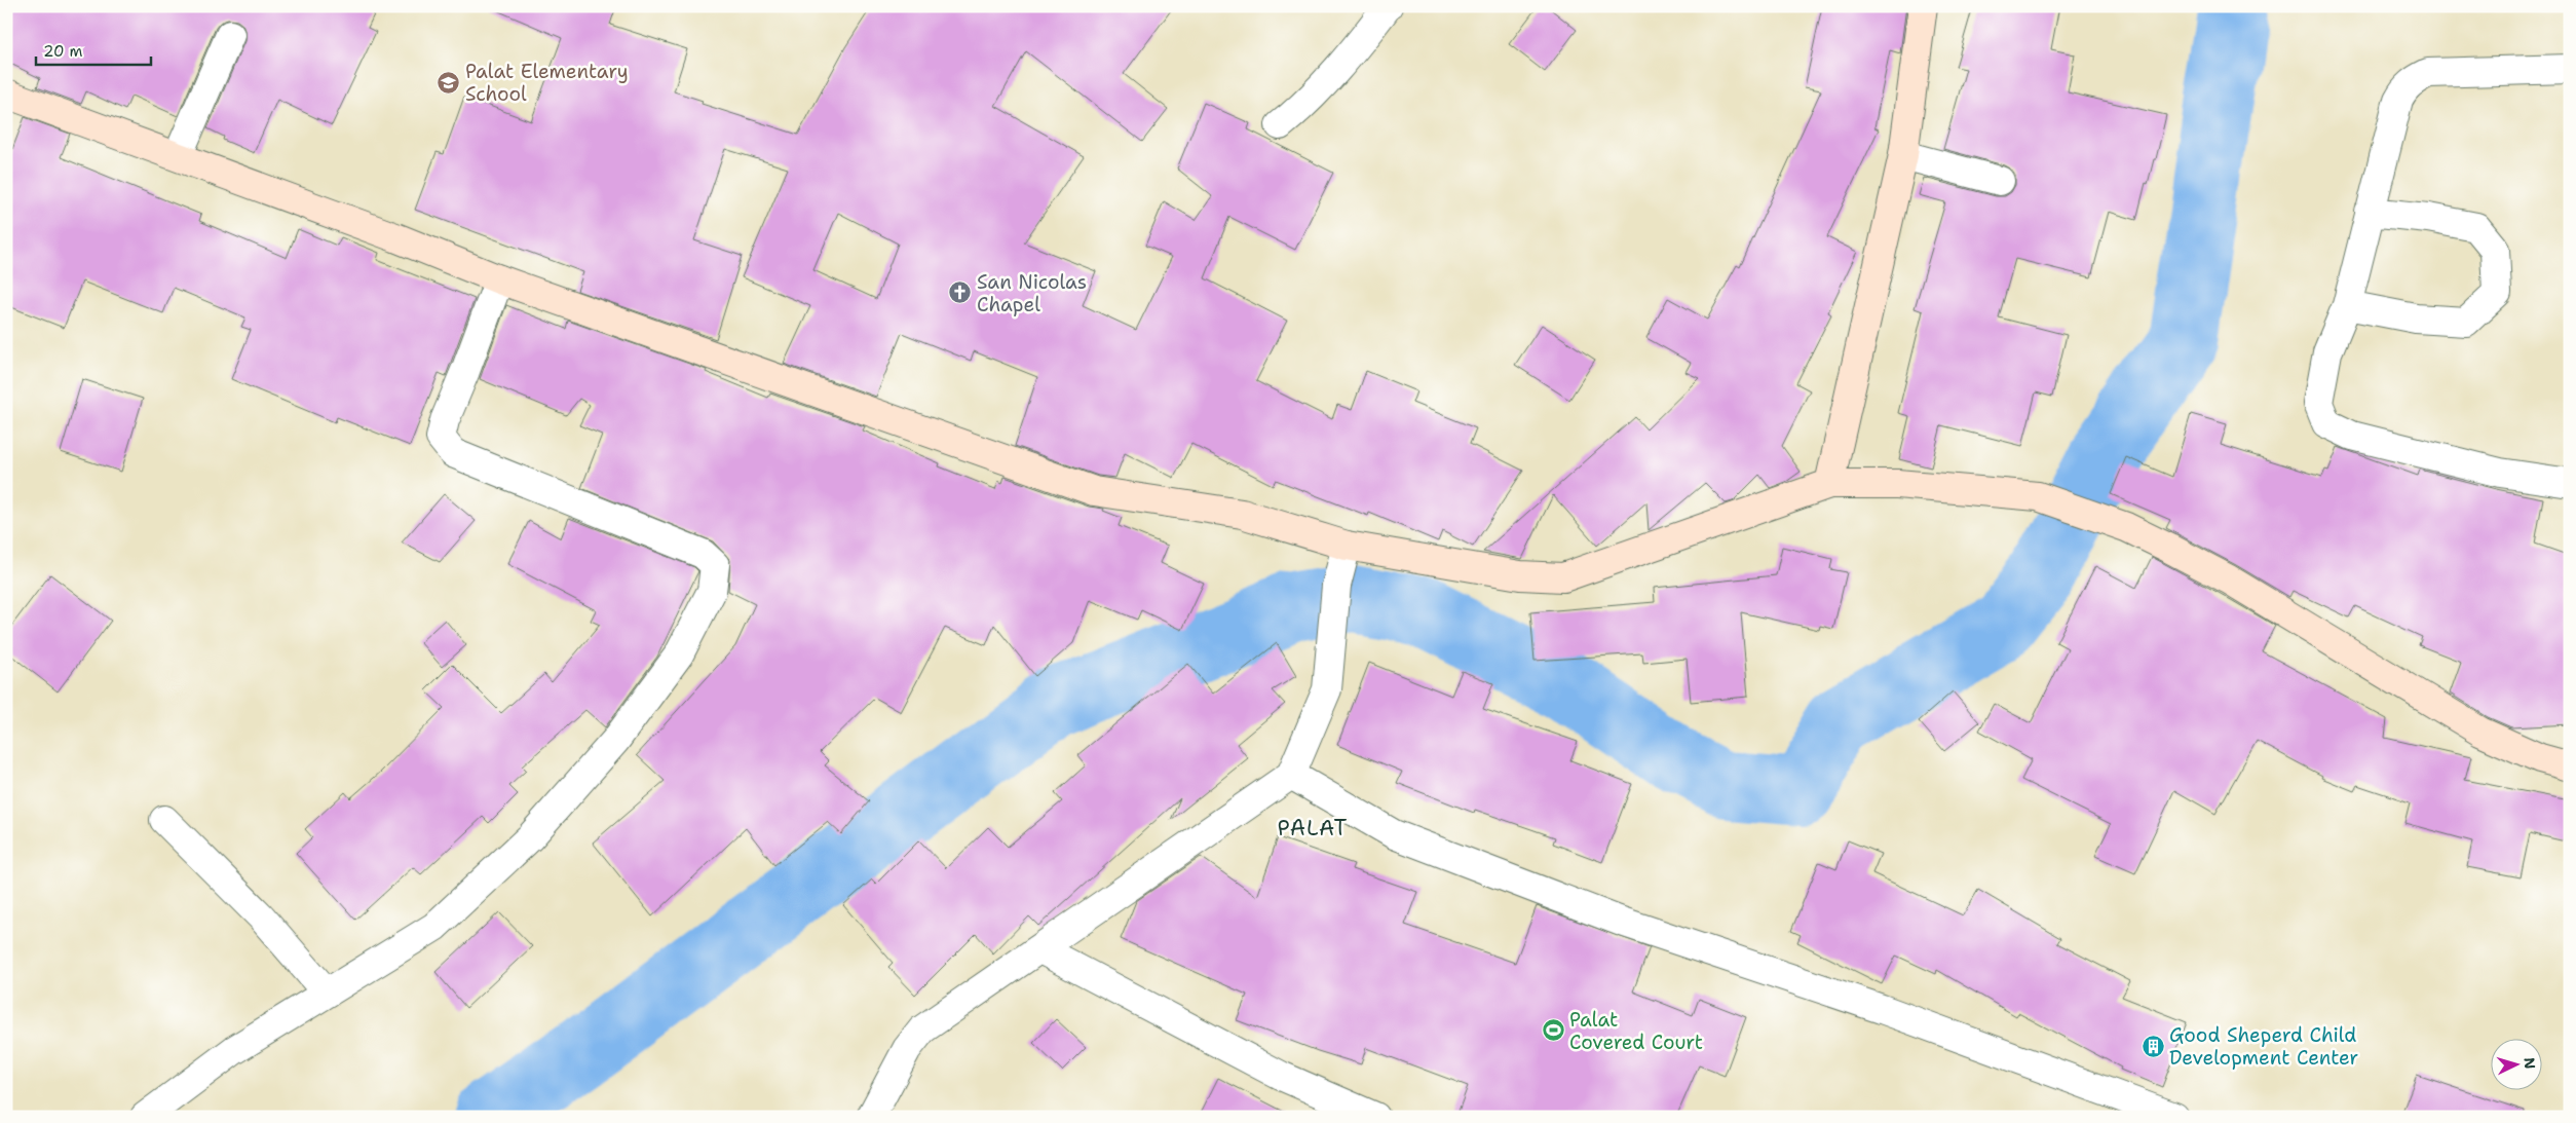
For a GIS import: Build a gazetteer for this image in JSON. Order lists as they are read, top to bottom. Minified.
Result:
{"districts":["PALAT"],"places":{"school or university":["Palat Elementary School"],"church":["San Nicolas Chapel"],"sports":["Palat Covered Court"],"building":["Good Sheperd Child Development Center"]},"scale_bar":"20 m","north":"right"}
